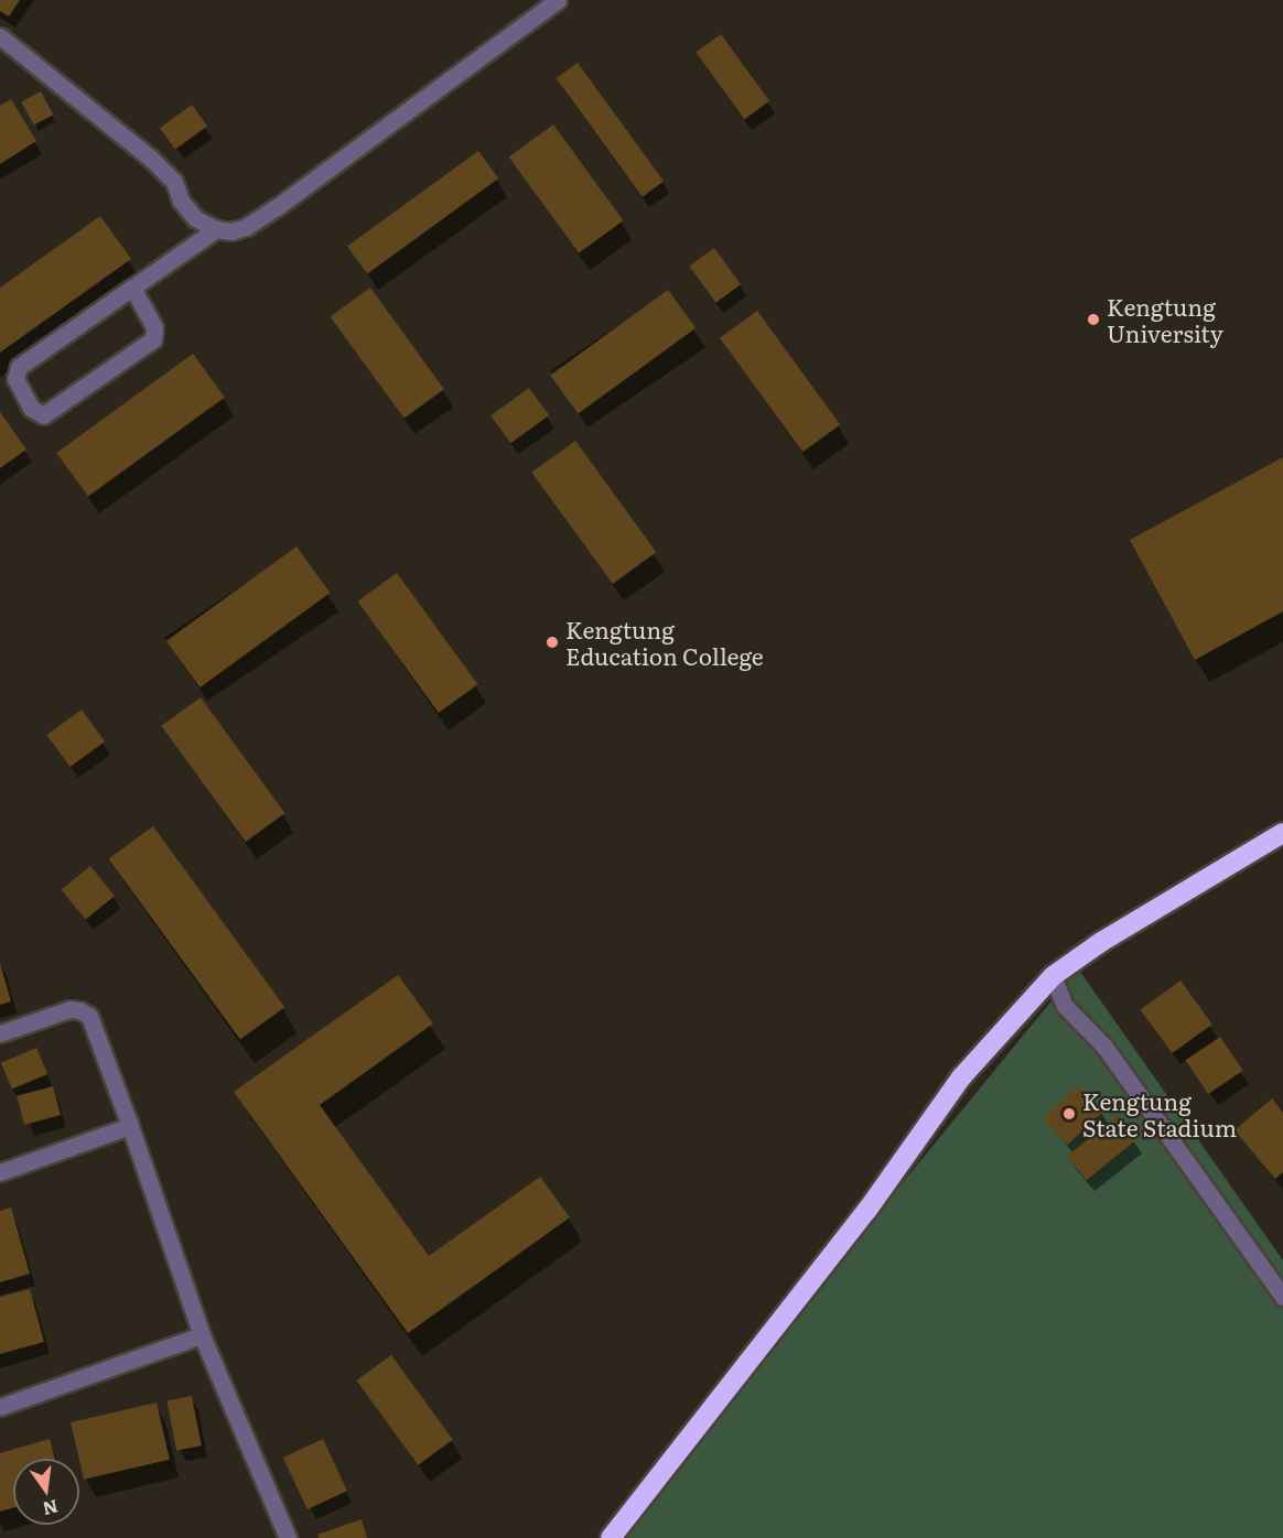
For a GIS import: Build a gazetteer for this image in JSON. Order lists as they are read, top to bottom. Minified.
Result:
{"places":["Kengtung University","Kengtung Education College","Kengtung State Stadium"],"north":"bottom"}
